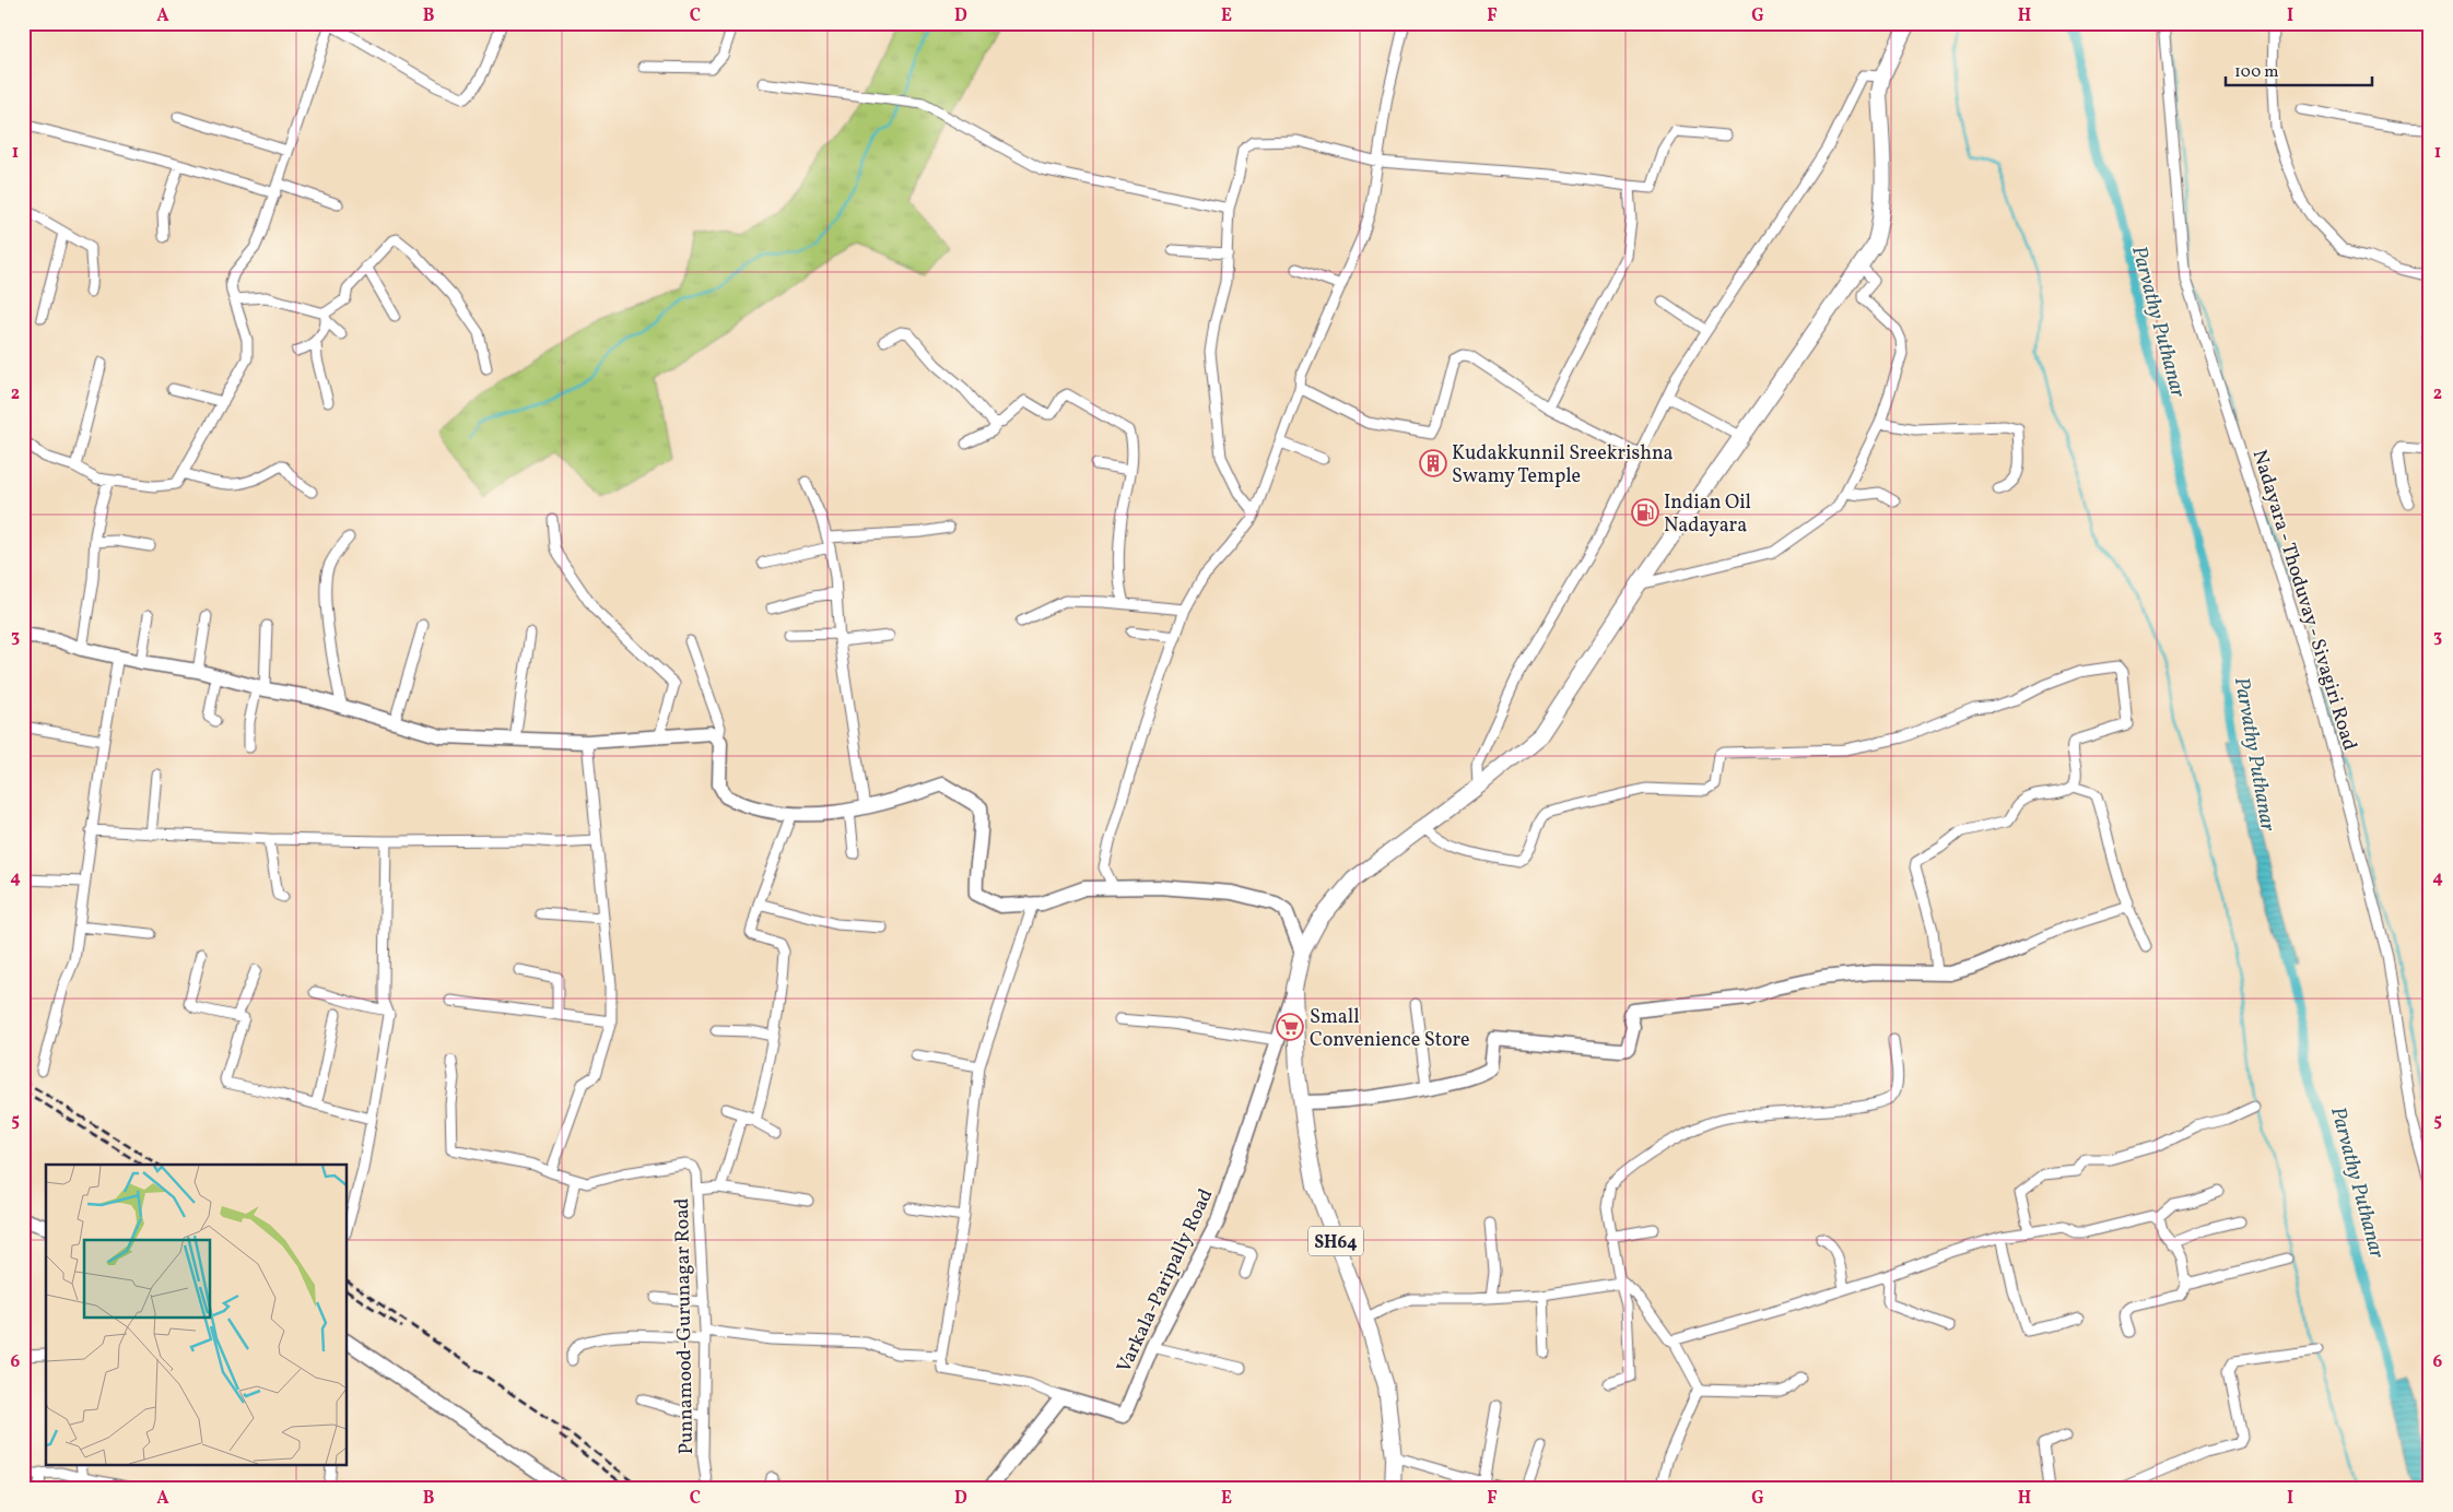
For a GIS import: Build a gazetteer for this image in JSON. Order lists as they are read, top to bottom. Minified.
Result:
{"streets":{"main road":["SH64","Varkala-Paripally Road"],"street":["Nadayara - Thoduvay - Sivagiri Road","Punnamood-Gurunagar Road"]},"crossings":[["SH64","Varkala-Paripally Road"]],"water":["Parvathy Puthanar"],"places":{"building":["Kudakkunnil Sreekrishna Swamy Temple"],"fuel station":["Indian Oil Nadayara"],"supermarket":["Small Convenience Store"]},"scale_bar":"100 m","grid":{"columns":["A","B","C","D","E","F","G","H","I"],"rows":["1","2","3","4","5","6"]}}
